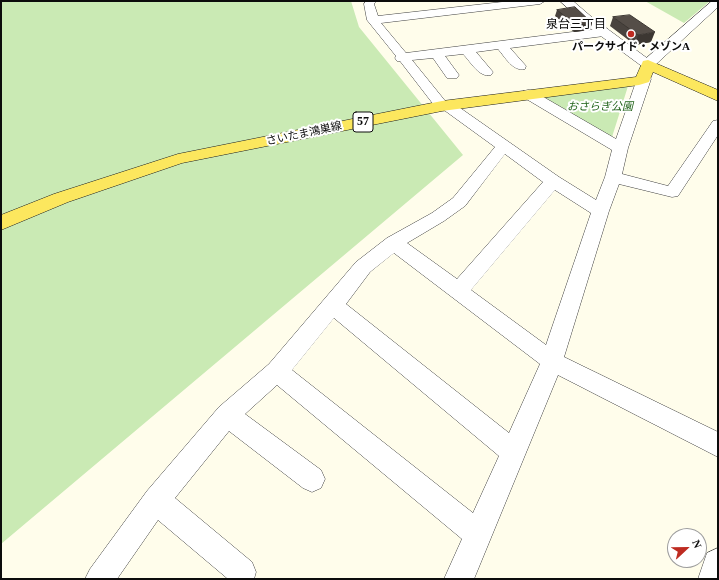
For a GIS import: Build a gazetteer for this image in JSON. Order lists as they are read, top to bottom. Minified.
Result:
{"streets":{"main road":["57","さいたま鴻巣線"]},"districts":["泉台三丁目"],"parks":["おさらぎ公園"],"places":["パークサイド・メゾンA"],"north":"right"}
